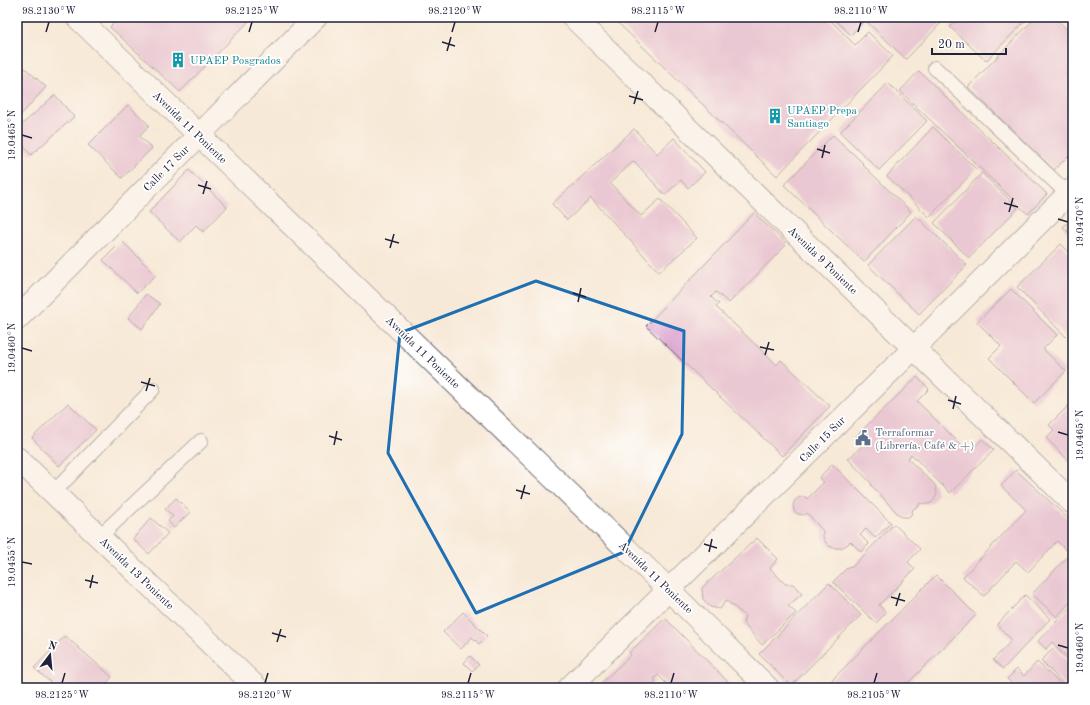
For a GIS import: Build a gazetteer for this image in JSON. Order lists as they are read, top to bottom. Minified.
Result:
{"streets":{"street":["Avenida 11 Poniente","Calle 17 Sur","Avenida 9 Poniente","Calle 15 Sur","Avenida 13 Poniente"]},"crossings":[["Avenida 11 Poniente","Calle 17 Sur"],["Avenida 11 Poniente","Calle 15 Sur"],["Avenida 9 Poniente","Calle 15 Sur"]],"places":{"building":["UPAEP Posgrados","UPAEP Prepa Santiago"],"public building":["Terraformar (Librería, Café & +)"]},"scale_bar":"20 m","north":"top","coordinates":["98.2130°W","98.2125°W","98.2120°W","98.2115°W","98.2110°W","19.0465°N","19.0470°N","19.0460°N","19.0455°N","98.2105°W"]}
